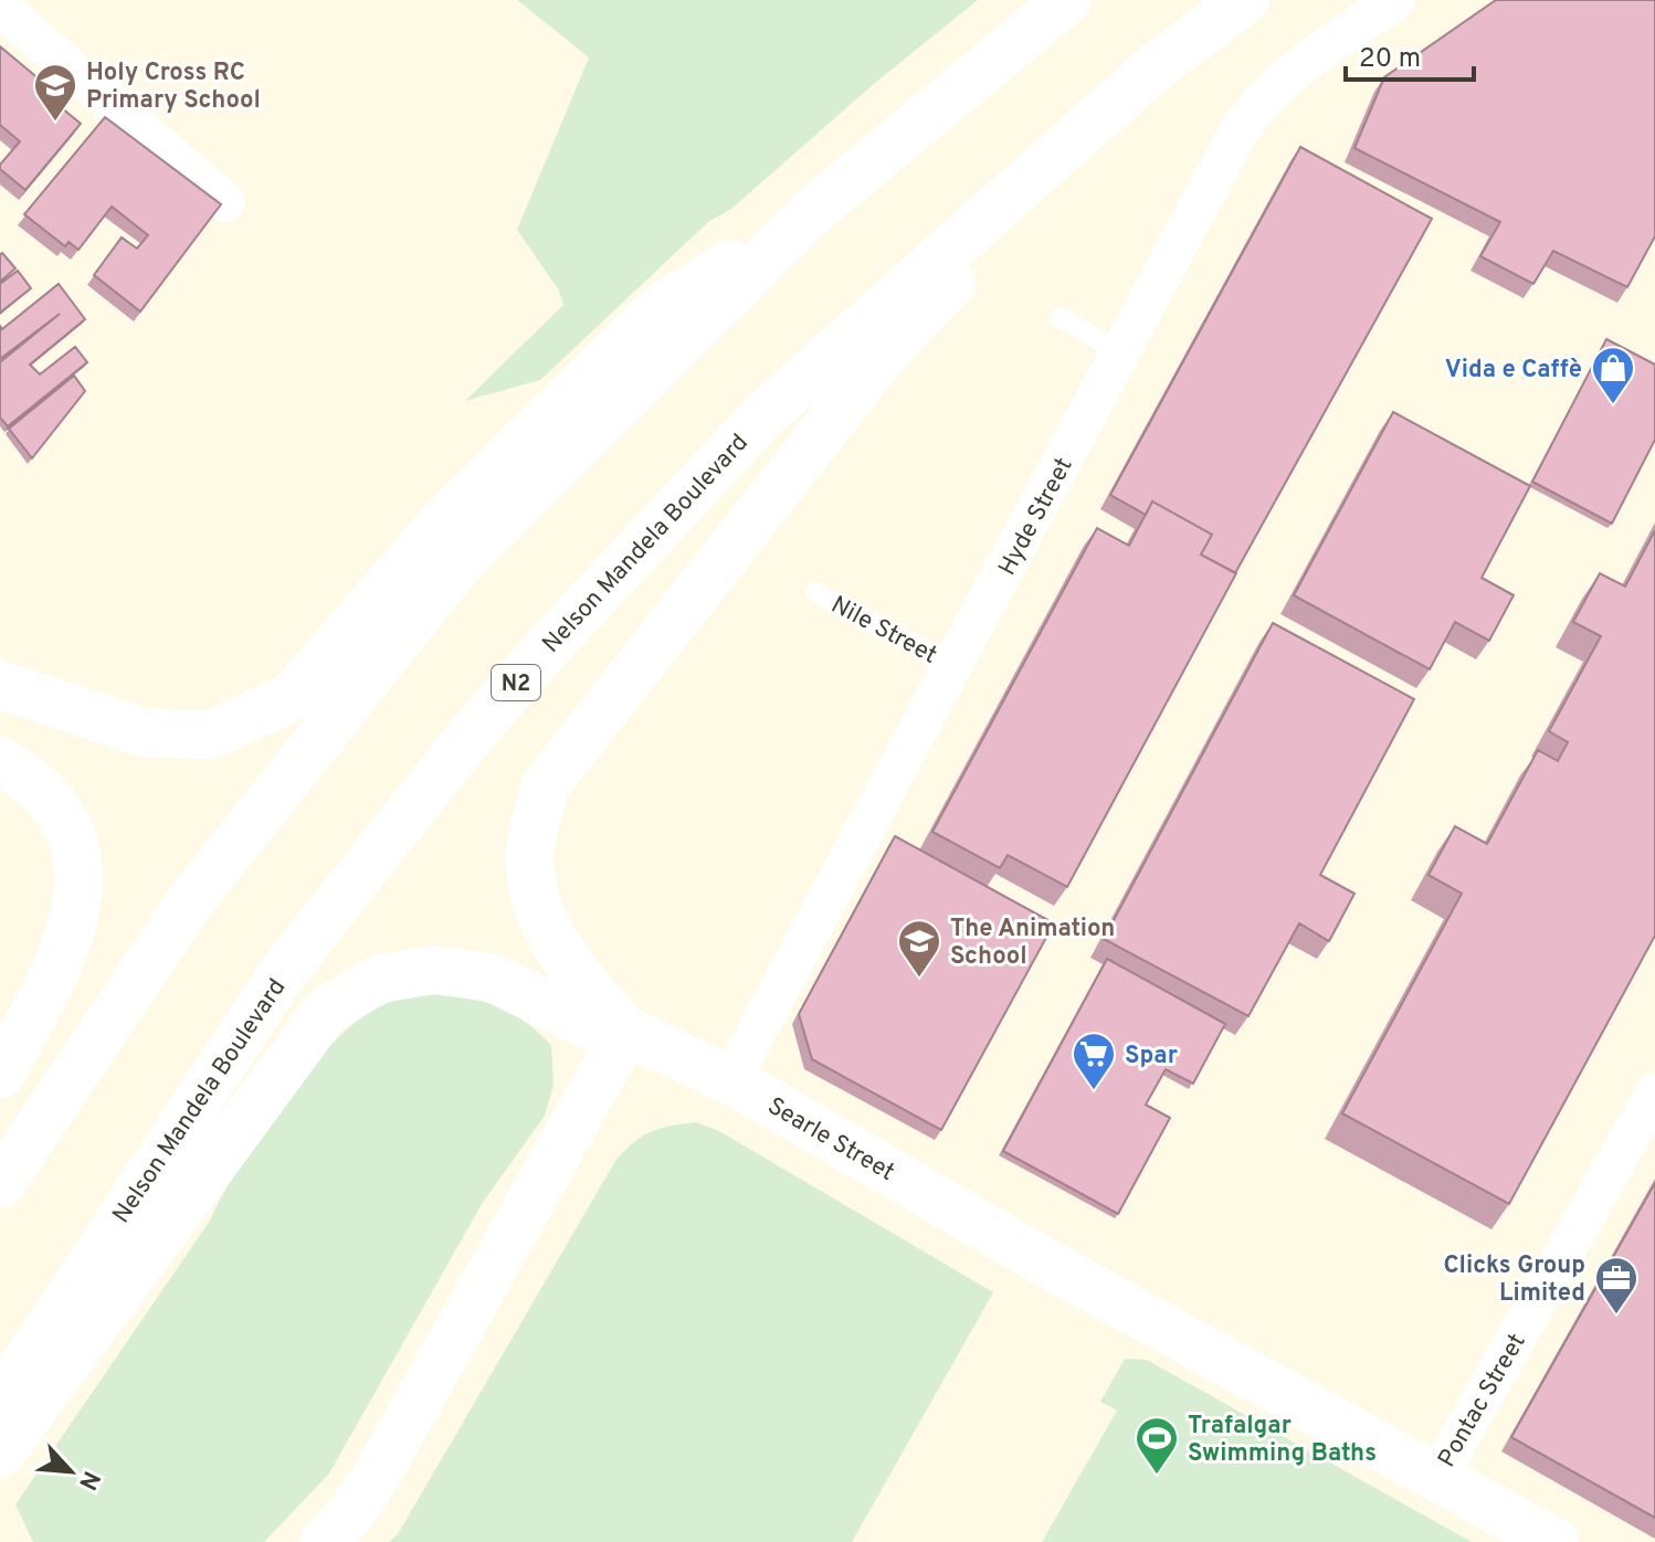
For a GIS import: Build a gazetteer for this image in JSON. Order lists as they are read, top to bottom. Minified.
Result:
{"streets":{"main road":["Nelson Mandela Boulevard","N2","Searle Street"],"street":["Hyde Street","Pontac Street"],"lane":["Nile Street"]},"crossings":[["Hyde Street","Nile Street"],["Hyde Street","Searle Street"],["Searle Street","Pontac Street"]],"places":{"school or university":["Holy Cross RC Primary School","The Animation School"],"shop":["Vida e Caffè"],"supermarket":["Spar"],"office":["Clicks Group Limited"],"sports":["Trafalgar Swimming Baths"]},"scale_bar":"20 m","north":"bottom right"}
